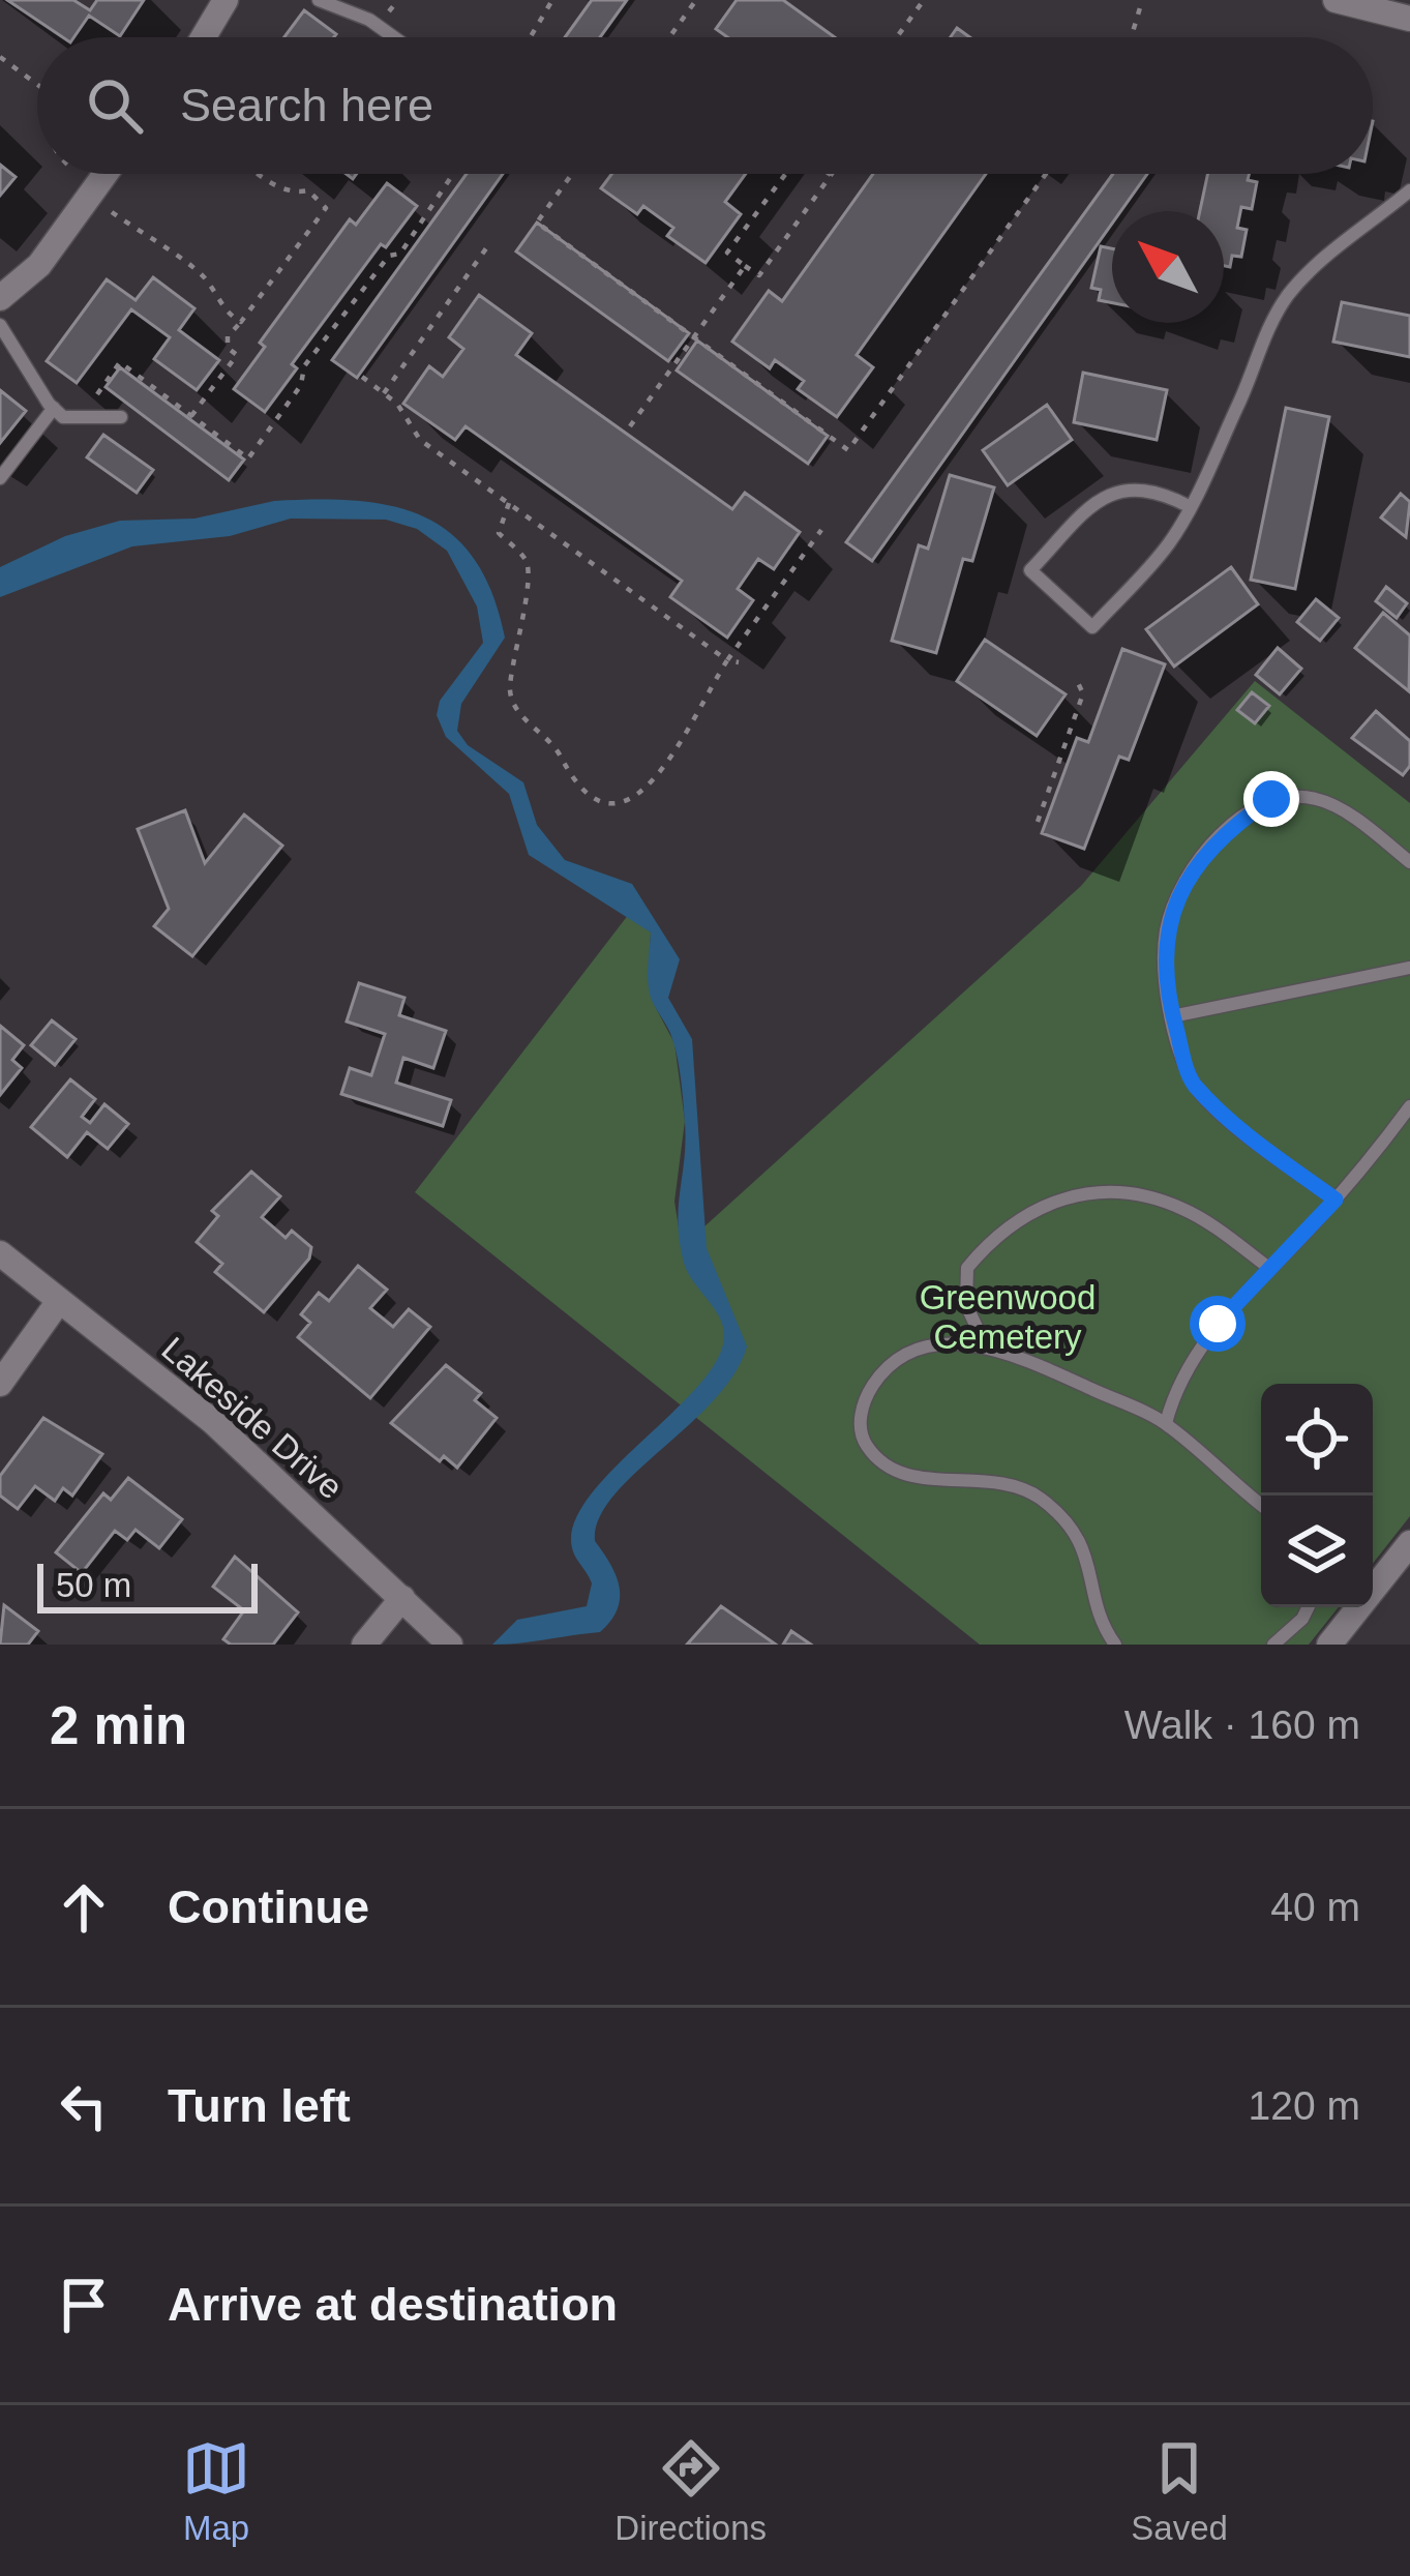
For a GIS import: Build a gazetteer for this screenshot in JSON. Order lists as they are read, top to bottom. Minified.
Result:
{"streets":{"street":["Lakeside Drive"]},"parks":["Greenwood Cemetery"],"scale_bar":"50 m","north":"top left","page":{"search":"Search here","scale":"50 m","heading":["2 min","Walk · 160 m"],"list":[["Continue","40 m"],["Turn left","120 m"],"Arrive at destination"],"nav":["Map","Directions","Saved"]}}
